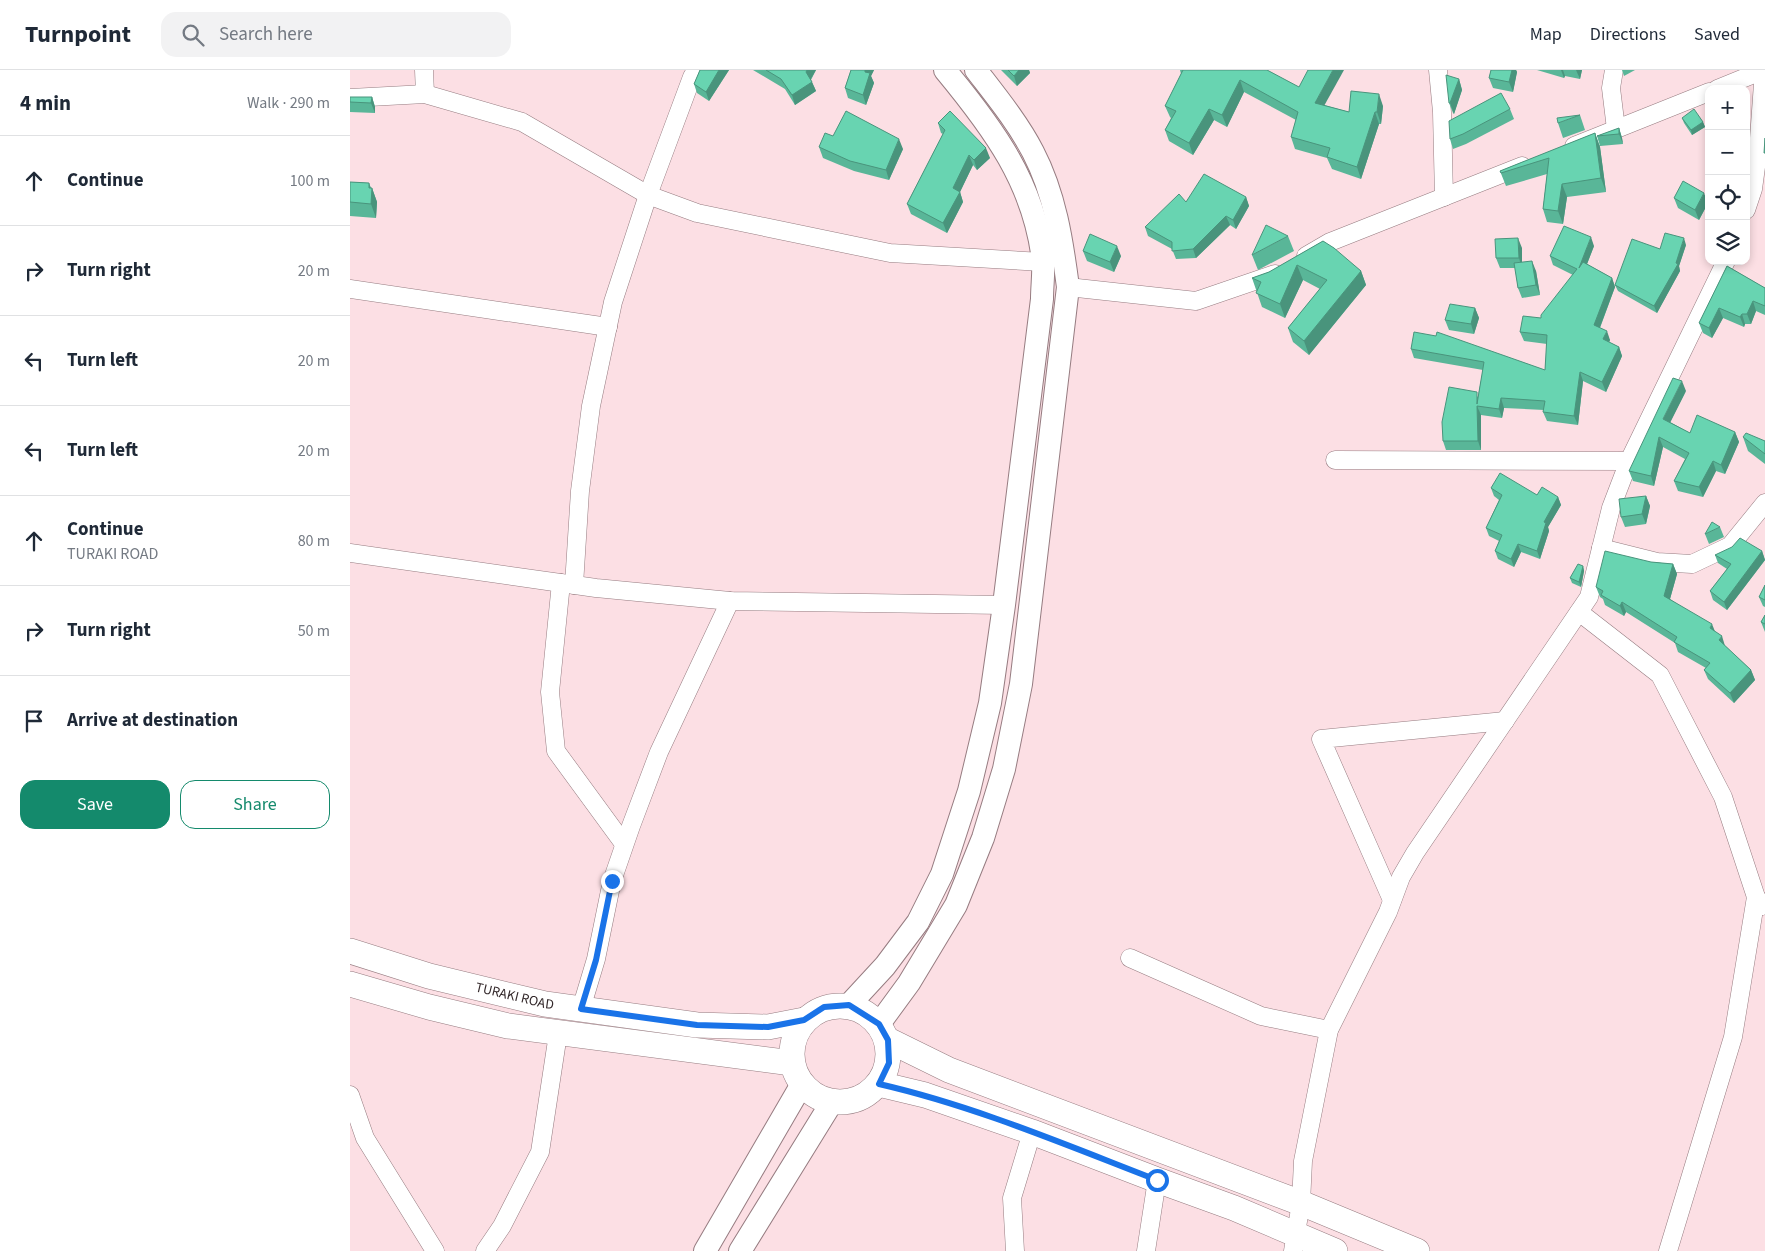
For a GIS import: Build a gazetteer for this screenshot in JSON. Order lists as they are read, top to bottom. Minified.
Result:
{"streets":{"main road":["TURAKI ROAD"]},"page":{"header":"Turnpoint","search":"Search here","nav":["Map","Directions","Saved"],"heading":["4 min","Walk · 290 m"],"map_buttons":["+","−"],"list":[["Continue","100 m"],["Turn right","20 m"],["Turn left","20 m"],["Turn left","20 m"],["Continue","TURAKI ROAD","80 m"],["Turn right","50 m"],"Arrive at destination"],"buttons":["Save","Share"]}}
